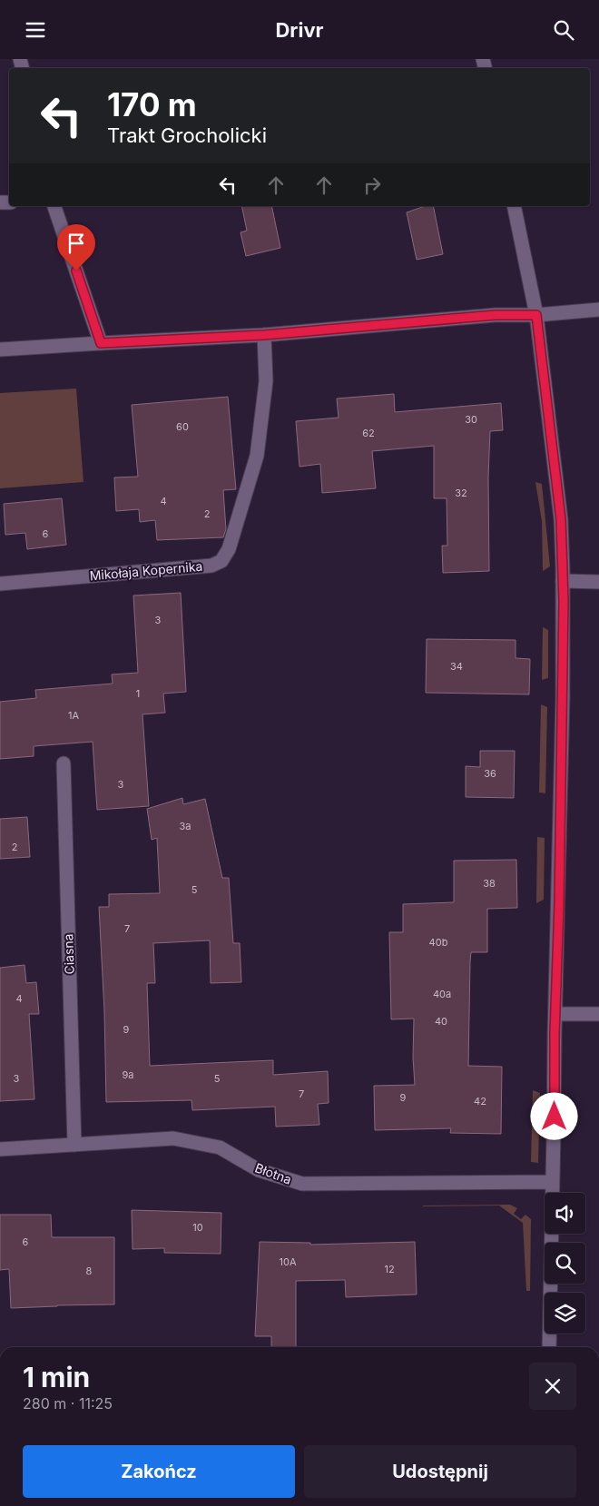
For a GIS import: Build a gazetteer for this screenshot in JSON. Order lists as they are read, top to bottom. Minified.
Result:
{"streets":{"street":["Mikołaja Kopernika","Ciasna","Błotna"]},"crossings":[["Ciasna","Błotna"]],"house_numbers":["30","60","62","32","4","2","6","3","34","1","1A","36","3","3a","2","38","5","7","40b","40a","4","40","9","9a","3","5","7","9","42","10","6","10A","12","8"],"page":{"header":"Drivr","turn":["170 m","Trakt Grocholicki"],"heading":["1 min","280 m · 11:25"],"buttons":["Zakończ","Udostępnij"]}}
